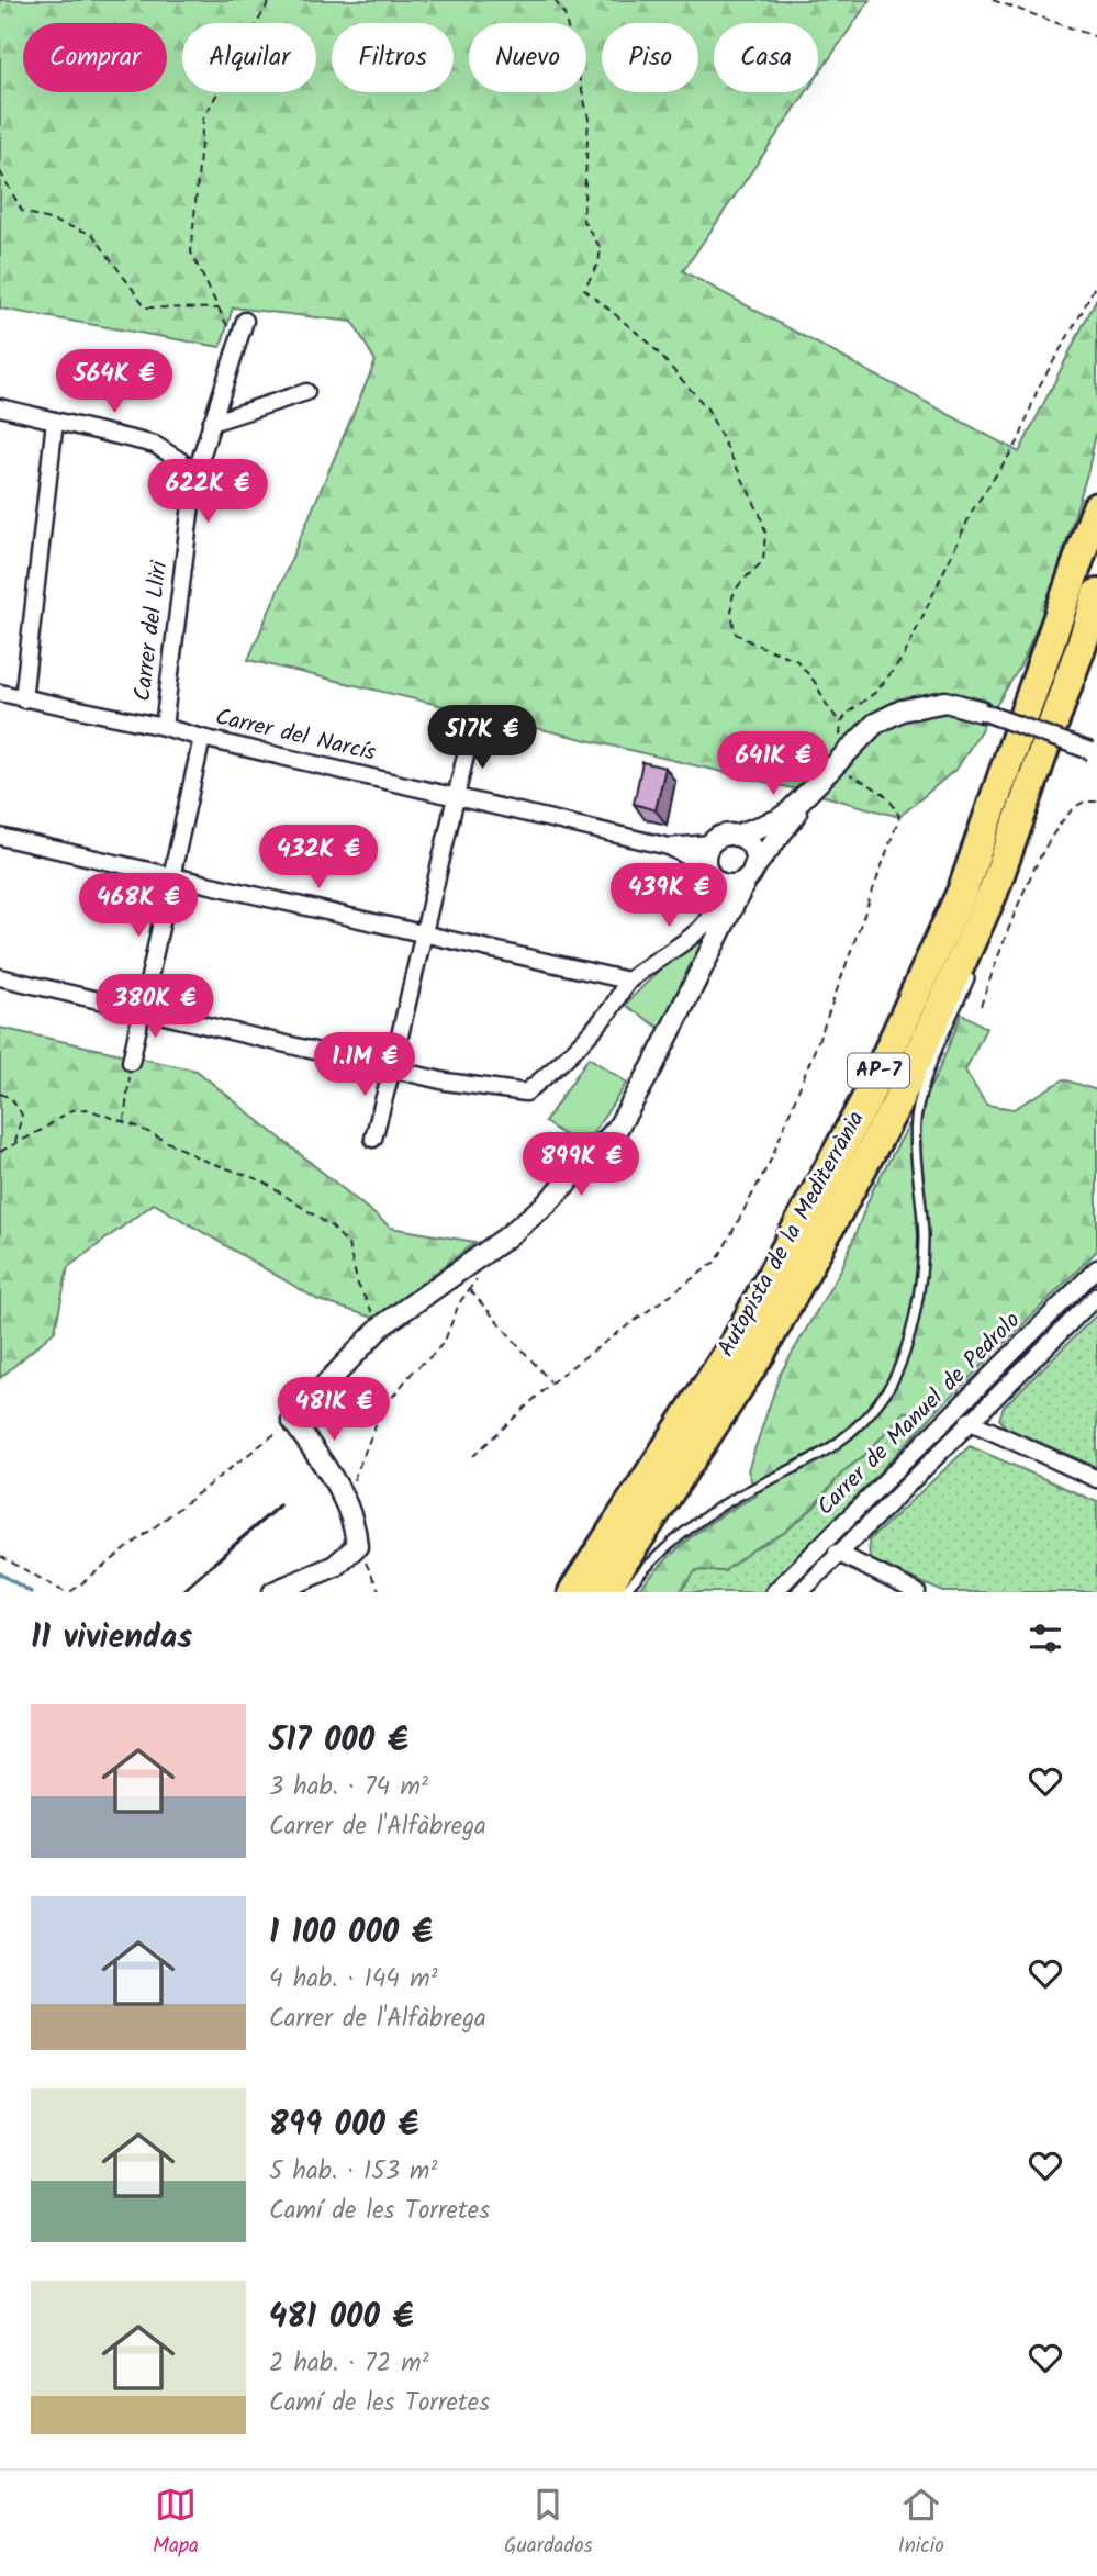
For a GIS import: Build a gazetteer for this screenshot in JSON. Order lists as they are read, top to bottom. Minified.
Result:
{"streets":{"highway":["AP-7","Autopista de la Mediterrània"],"street":["Carrer del Lliri","Carrer del Narcís","Carrer de Manuel de Pedrolo"]},"crossings":[["Carrer del Lliri","Carrer del Narcís"]],"page":{"chip":["Comprar","Alquilar","Filtros","Nuevo","Piso","Casa"],"price":["564K €","622K €","517K €","641K €","432K €","439K €","468K €","380K €","1.1M €","899K €","481K €"],"heading":"11 viviendas","list":[{"name":"517 000 €","note":"3 hab. · 74 m² · Carrer de l'Alfàbrega"},{"name":"1 100 000 €","note":"4 hab. · 144 m² · Carrer de l'Alfàbrega"},{"name":"899 000 €","note":"5 hab. · 153 m² · Camí de les Torretes"},{"name":"481 000 €","note":"2 hab. · 72 m² · Camí de les Torretes"}],"tabs":["Mapa","Guardados","Inicio"]}}
